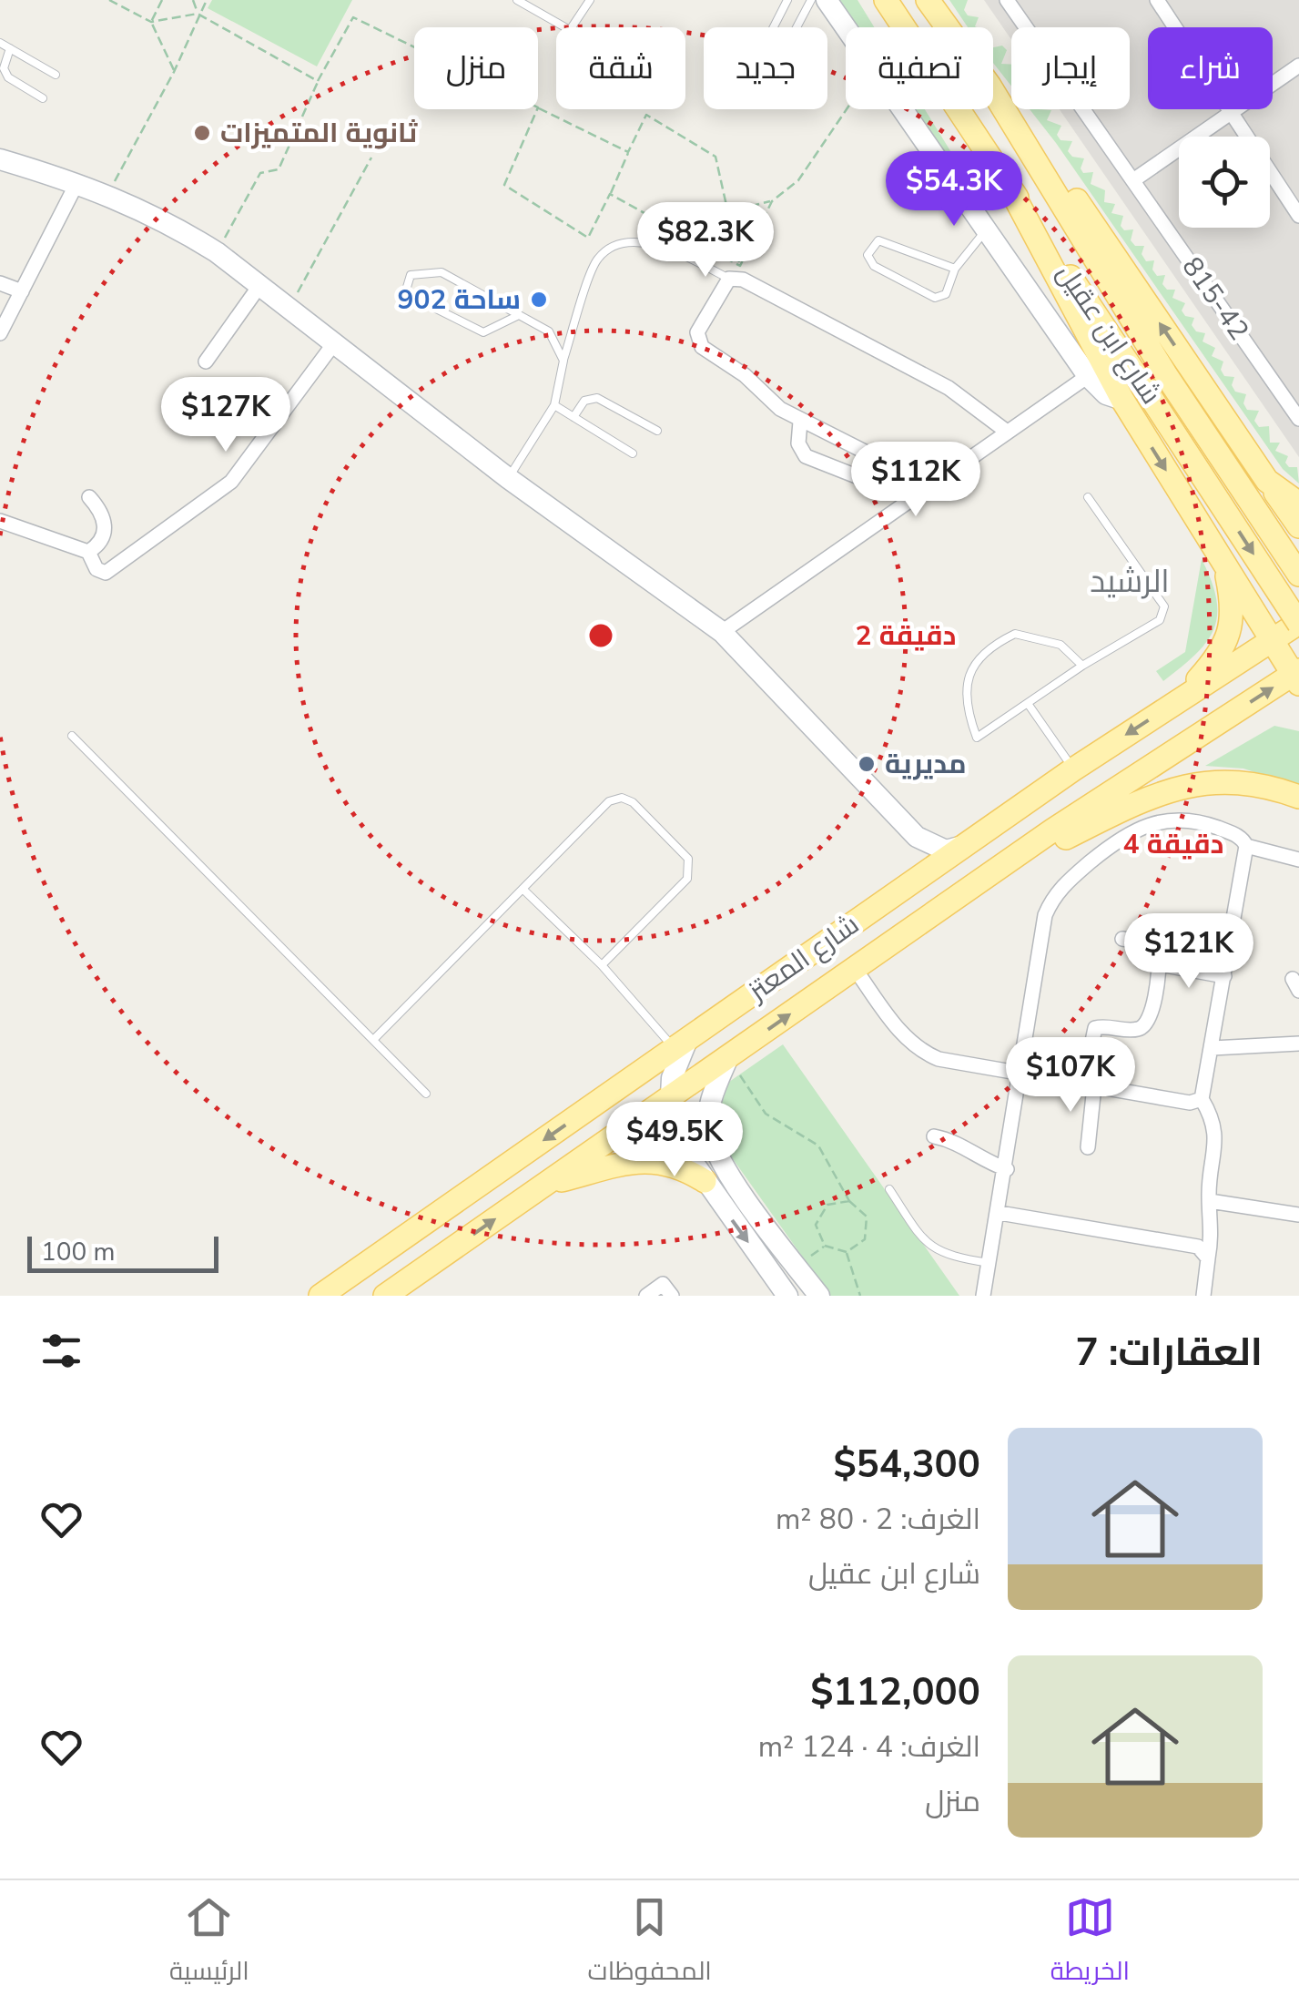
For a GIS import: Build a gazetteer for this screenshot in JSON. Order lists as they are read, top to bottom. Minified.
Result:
{"streets":{"main road":["شارع ابن عقيل","شارع المعتز"],"street":["815-42"]},"crossings":[["شارع ابن عقيل","شارع المعتز"]],"districts":["الرشيد"],"places":["ثانوية المتميزات","ساحة 902","مديرية"],"scale_bar":"100 m","page":{"chip":["شراء","إيجار","تصفية","جديد","شقة","منزل"],"price":["$54.3K","$82.3K","$127K","$112K","$121K","$107K","$49.5K"],"scale":"100 m","heading":"العقارات: 7","list":[{"name":"$54,300","note":"الغرف: 2 · 80 m² · شارع ابن عقيل"},{"name":"$112,000","note":"الغرف: 4 · 124 m² · منزل"}],"tabs":["الخريطة","المحفوظات","الرئيسية"]},"rings":["2 دقيقة","4 دقيقة"]}
